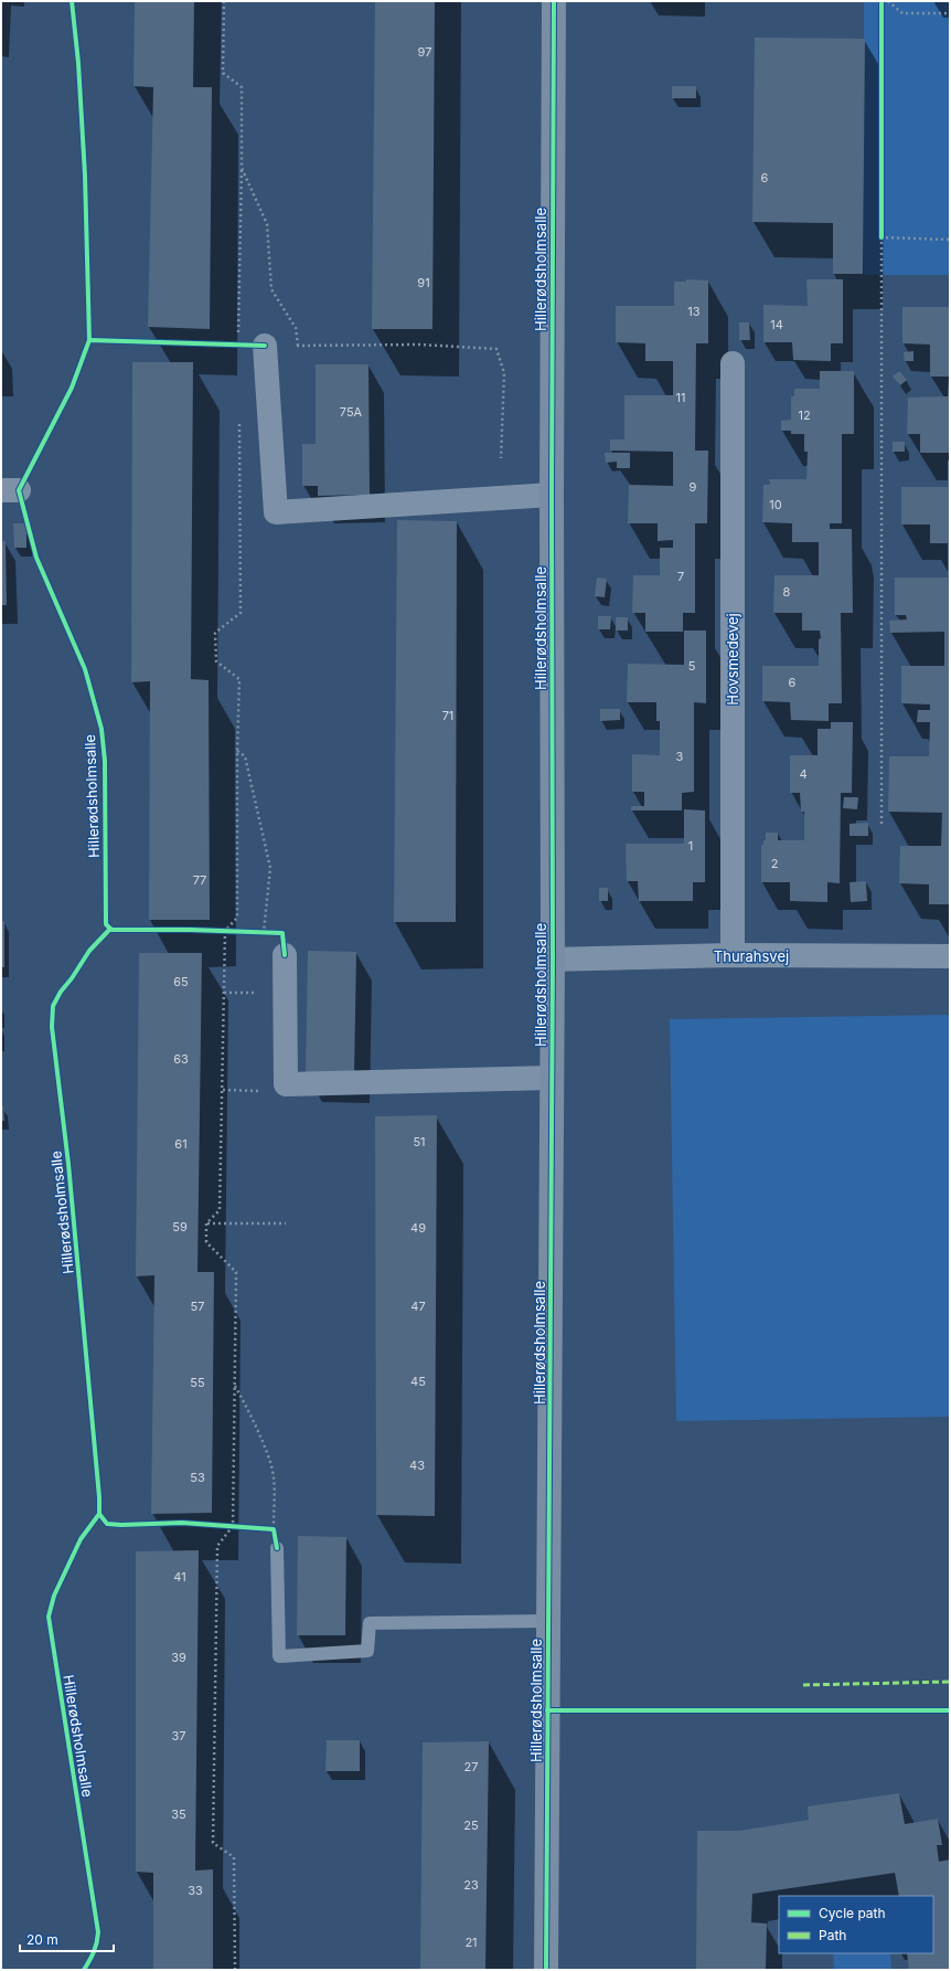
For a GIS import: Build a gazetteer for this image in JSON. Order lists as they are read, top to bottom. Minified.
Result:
{"streets":{"street":["Hillerødsholmsalle","Hovsmedevej","Thurahsvej"]},"crossings":[["Hillerødsholmsalle","Thurahsvej"],["Hovsmedevej","Thurahsvej"]],"house_numbers":["97","6","91","13","14","11","75A","12","9","10","7","8","5","6","71","3","4","1","2","77","65","63","51","61","59","49","57","47","45","55","43","53","41","39","37","27","35","25","23","33","21"],"legend":["Cycle path","Path"],"scale_bar":"20 m"}
